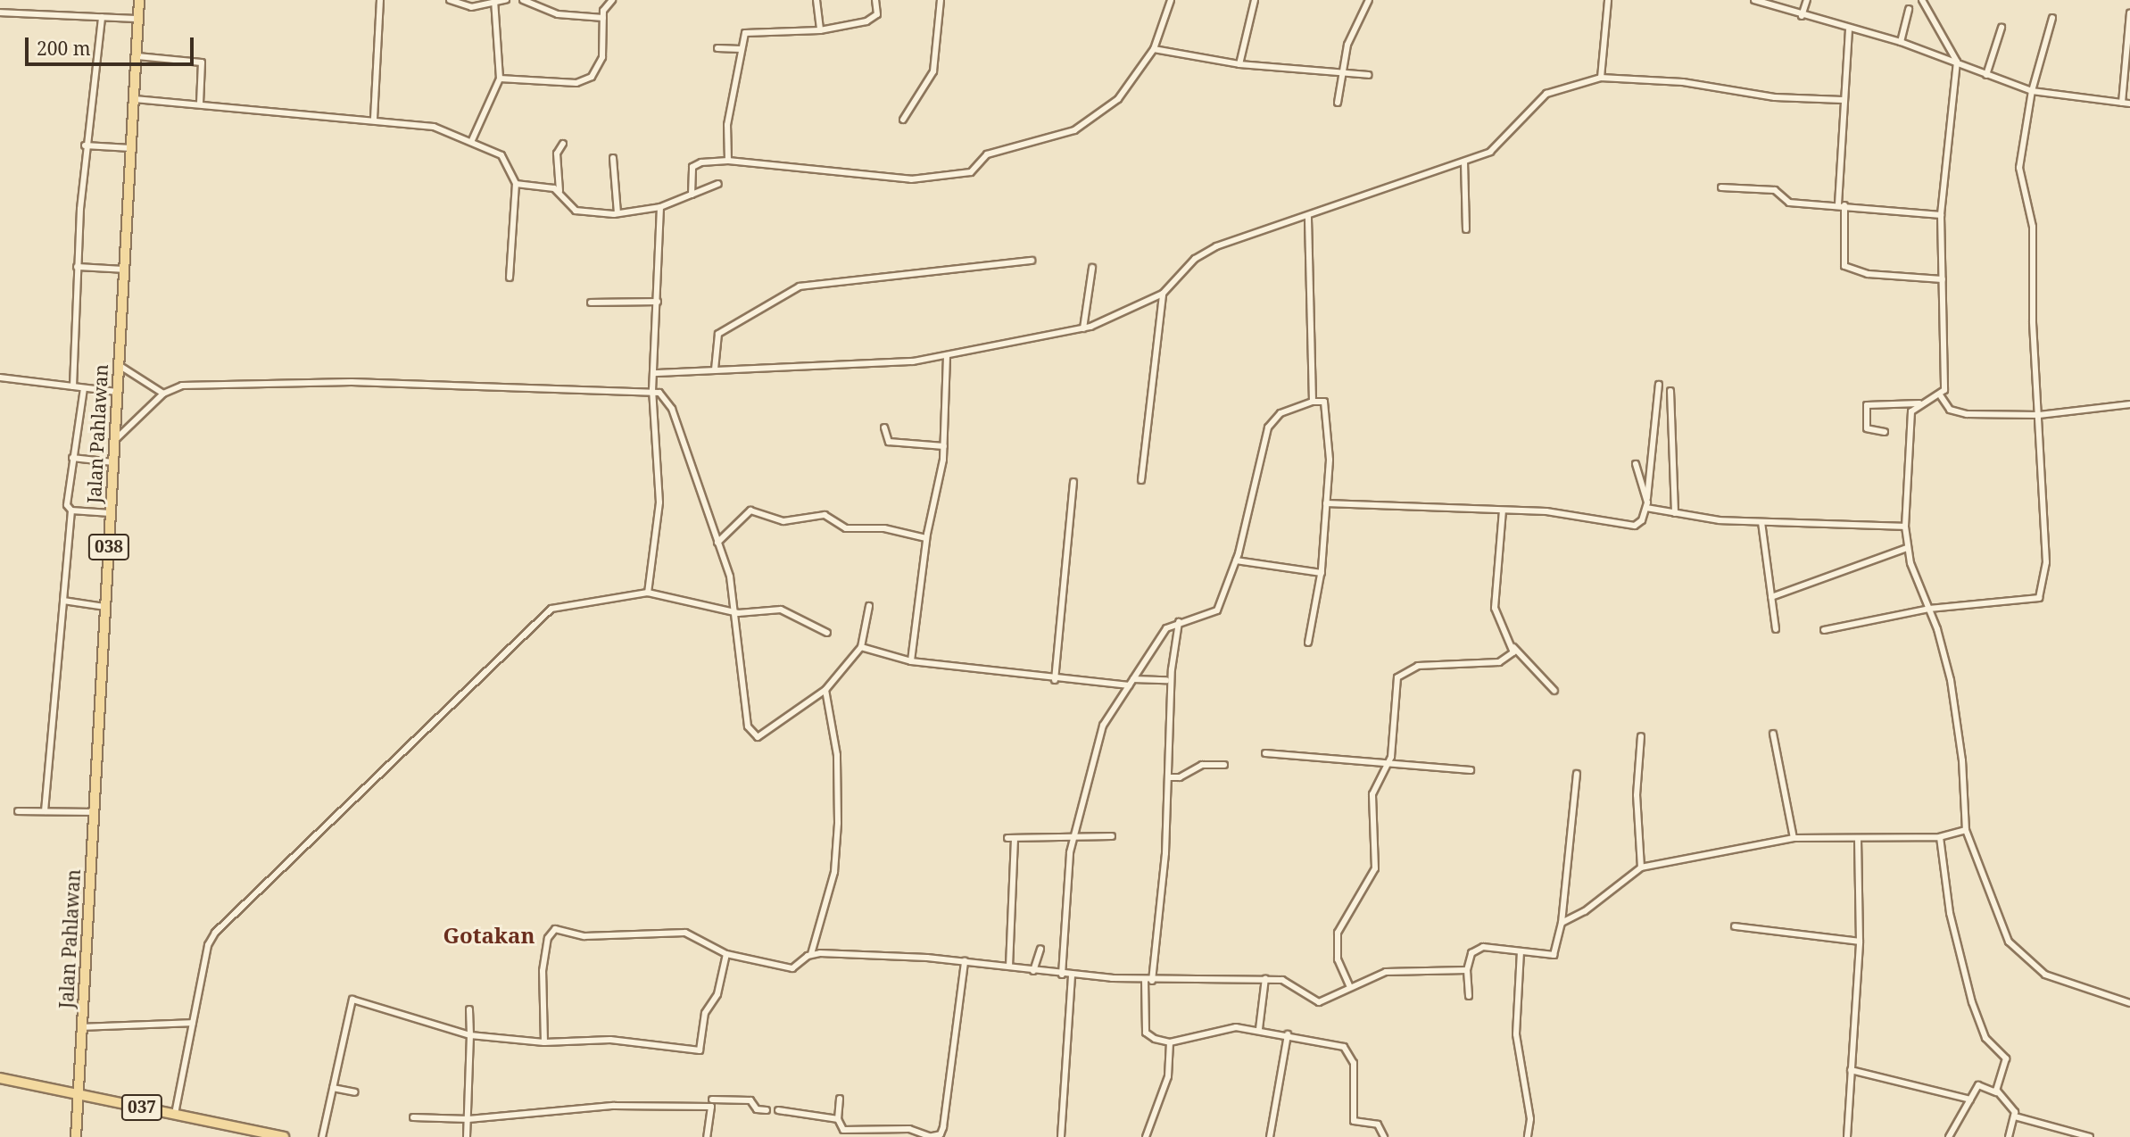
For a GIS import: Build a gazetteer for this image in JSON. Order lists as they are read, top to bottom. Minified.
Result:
{"streets":{"main road":["Jalan Pahlawan","038","037"]},"crossings":[["Jalan Pahlawan","037"]],"districts":["Gotakan"],"scale_bar":"200 m"}
